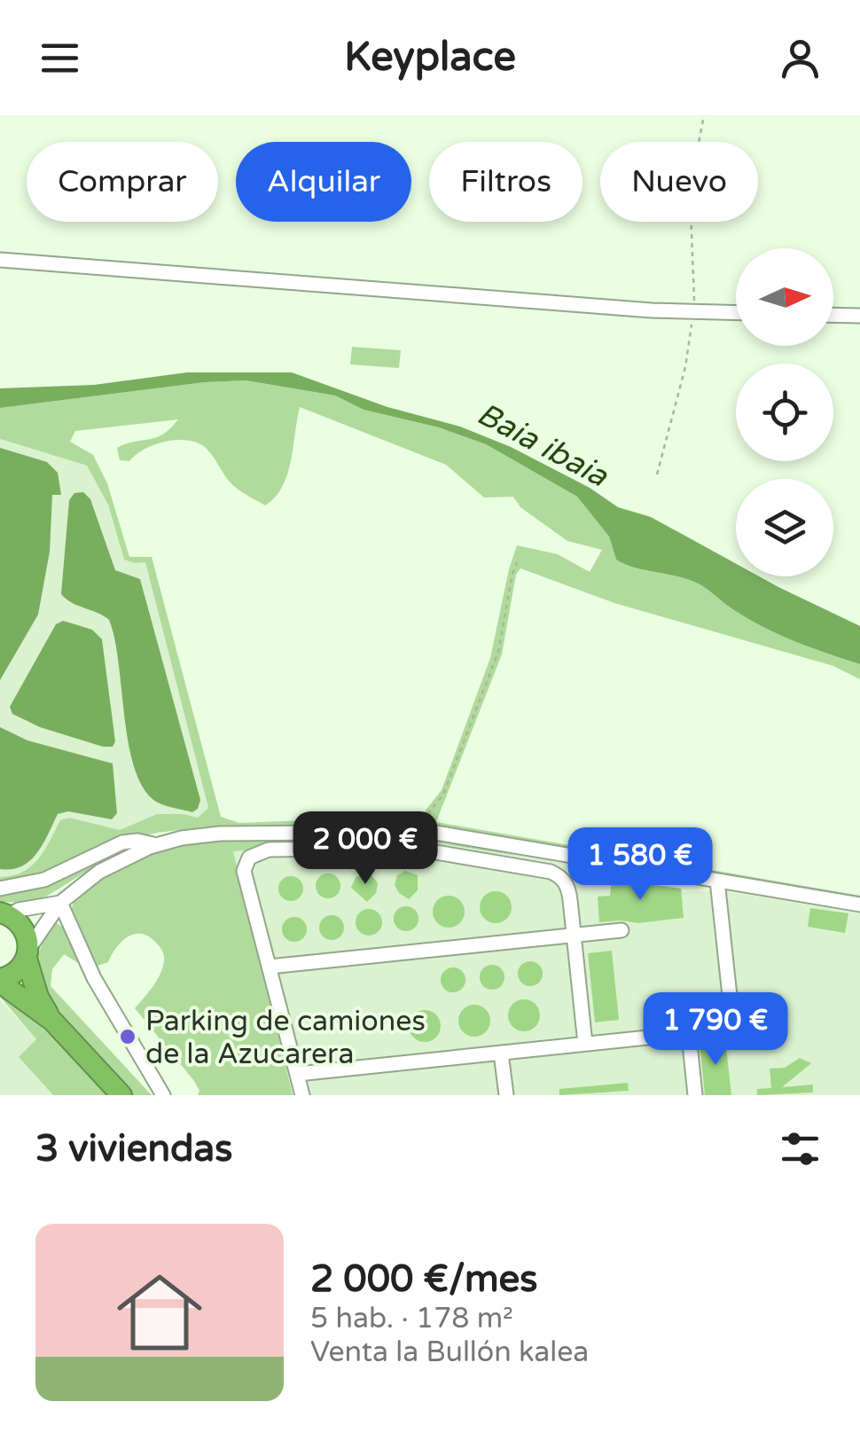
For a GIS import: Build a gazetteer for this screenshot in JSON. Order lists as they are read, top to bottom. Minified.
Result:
{"water":["Baia ibaia"],"places":["Parking de camiones de la Azucarera"],"north":"right","page":{"header":"Keyplace","chip":["Comprar","Alquilar","Filtros","Nuevo"],"price":["2 000 €","1 580 €","1 790 €"],"heading":"3 viviendas","list":[{"name":"2 000 €/mes","note":"5 hab. · 178 m² · Venta la Bullón kalea"}]}}
